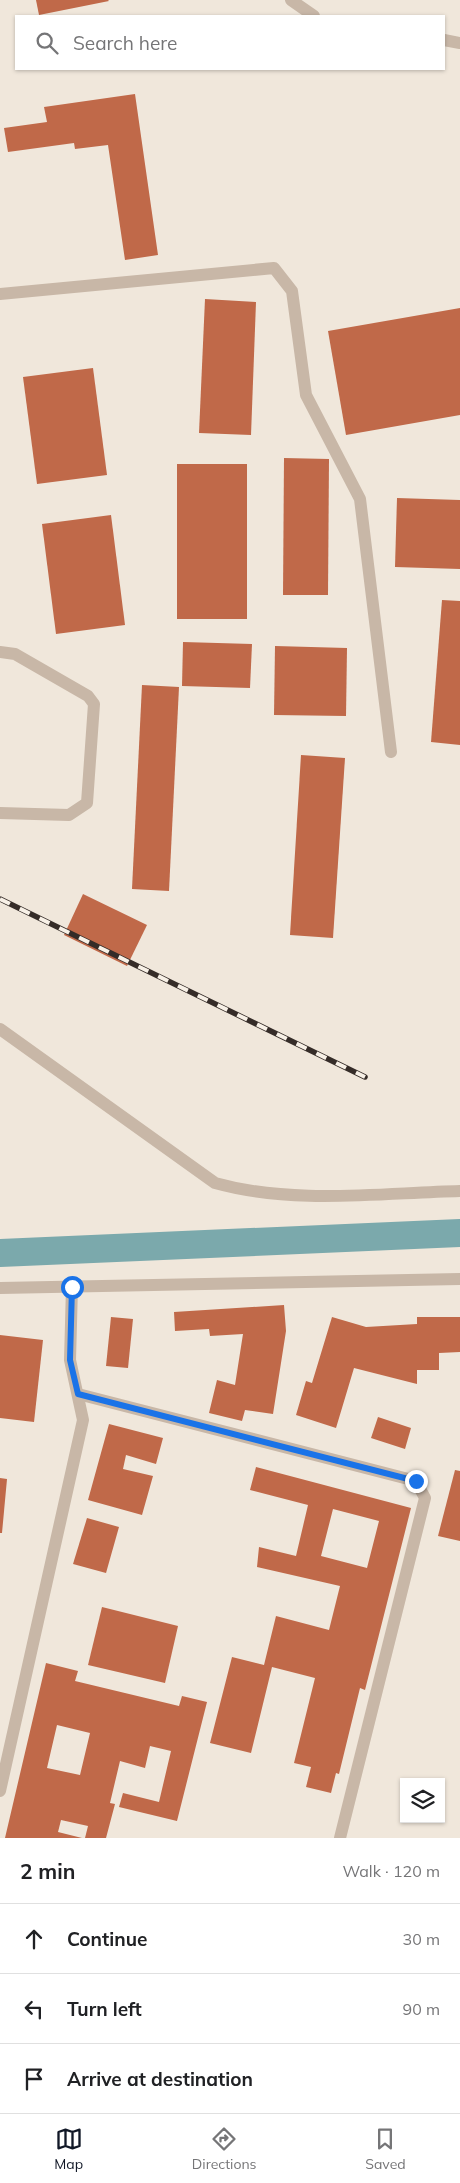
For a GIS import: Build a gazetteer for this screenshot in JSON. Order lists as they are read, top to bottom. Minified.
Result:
{"page":{"search":"Search here","heading":["2 min","Walk · 120 m"],"list":[["Continue","30 m"],["Turn left","90 m"],"Arrive at destination"],"nav":["Map","Directions","Saved"]}}
